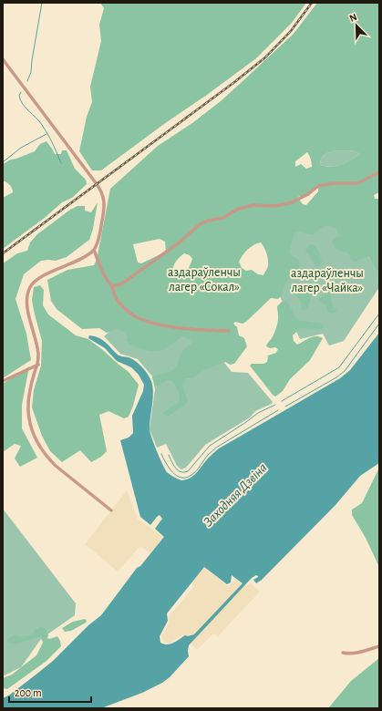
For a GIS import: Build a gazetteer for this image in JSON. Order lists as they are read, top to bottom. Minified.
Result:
{"water":["Заходняя Дзвіна"],"parks":["аздараўленчы лагер «Сокал»","аздараўленчы лагер «Чайка»"],"scale_bar":"200 m","north":"top left"}
